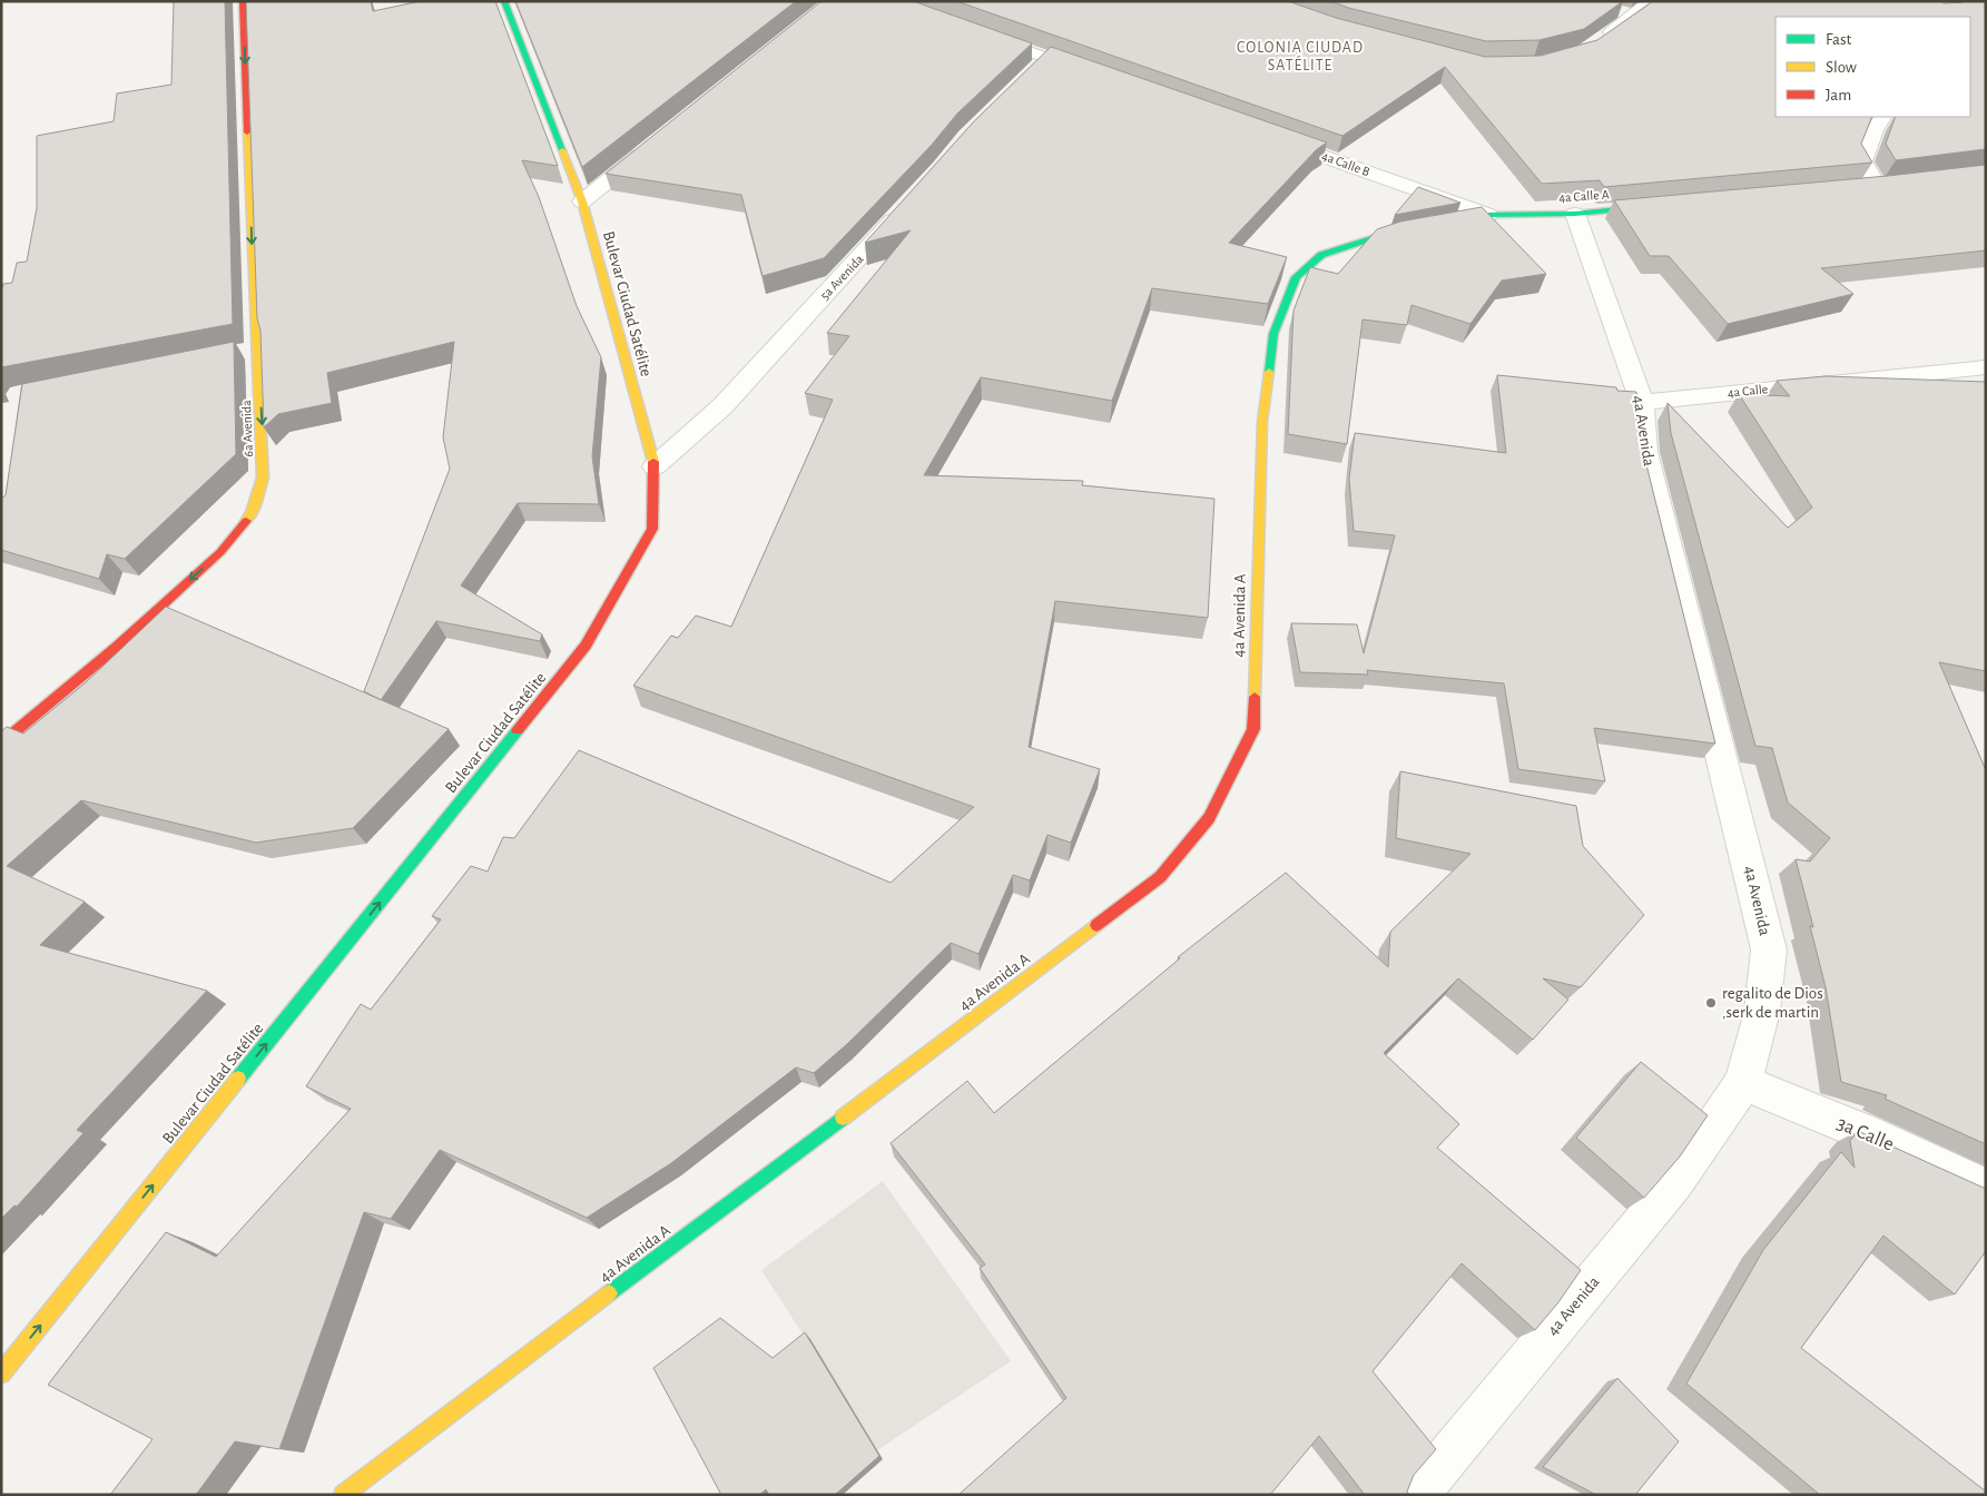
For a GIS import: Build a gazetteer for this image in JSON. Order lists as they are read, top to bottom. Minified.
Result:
{"streets":{"street":["4a Calle B","4a Calle A","5a Avenida","Bulevar Ciudad Satélite","4a Calle","6a Avenida","4a Avenida","4a Avenida A","3a Calle"]},"crossings":[["4a Calle B","4a Calle A"],["4a Calle A","4a Avenida"],["4a Calle A","4a Avenida A"],["5a Avenida","Bulevar Ciudad Satélite"],["4a Calle","4a Avenida"],["4a Avenida","3a Calle"]],"one_way":["Bulevar Ciudad Satélite","6a Avenida"],"districts":["COLONIA CIUDAD SATÉLITE"],"places":["regalito de Dios ,serk de martin"],"legend":["Fast","Slow","Jam"]}
